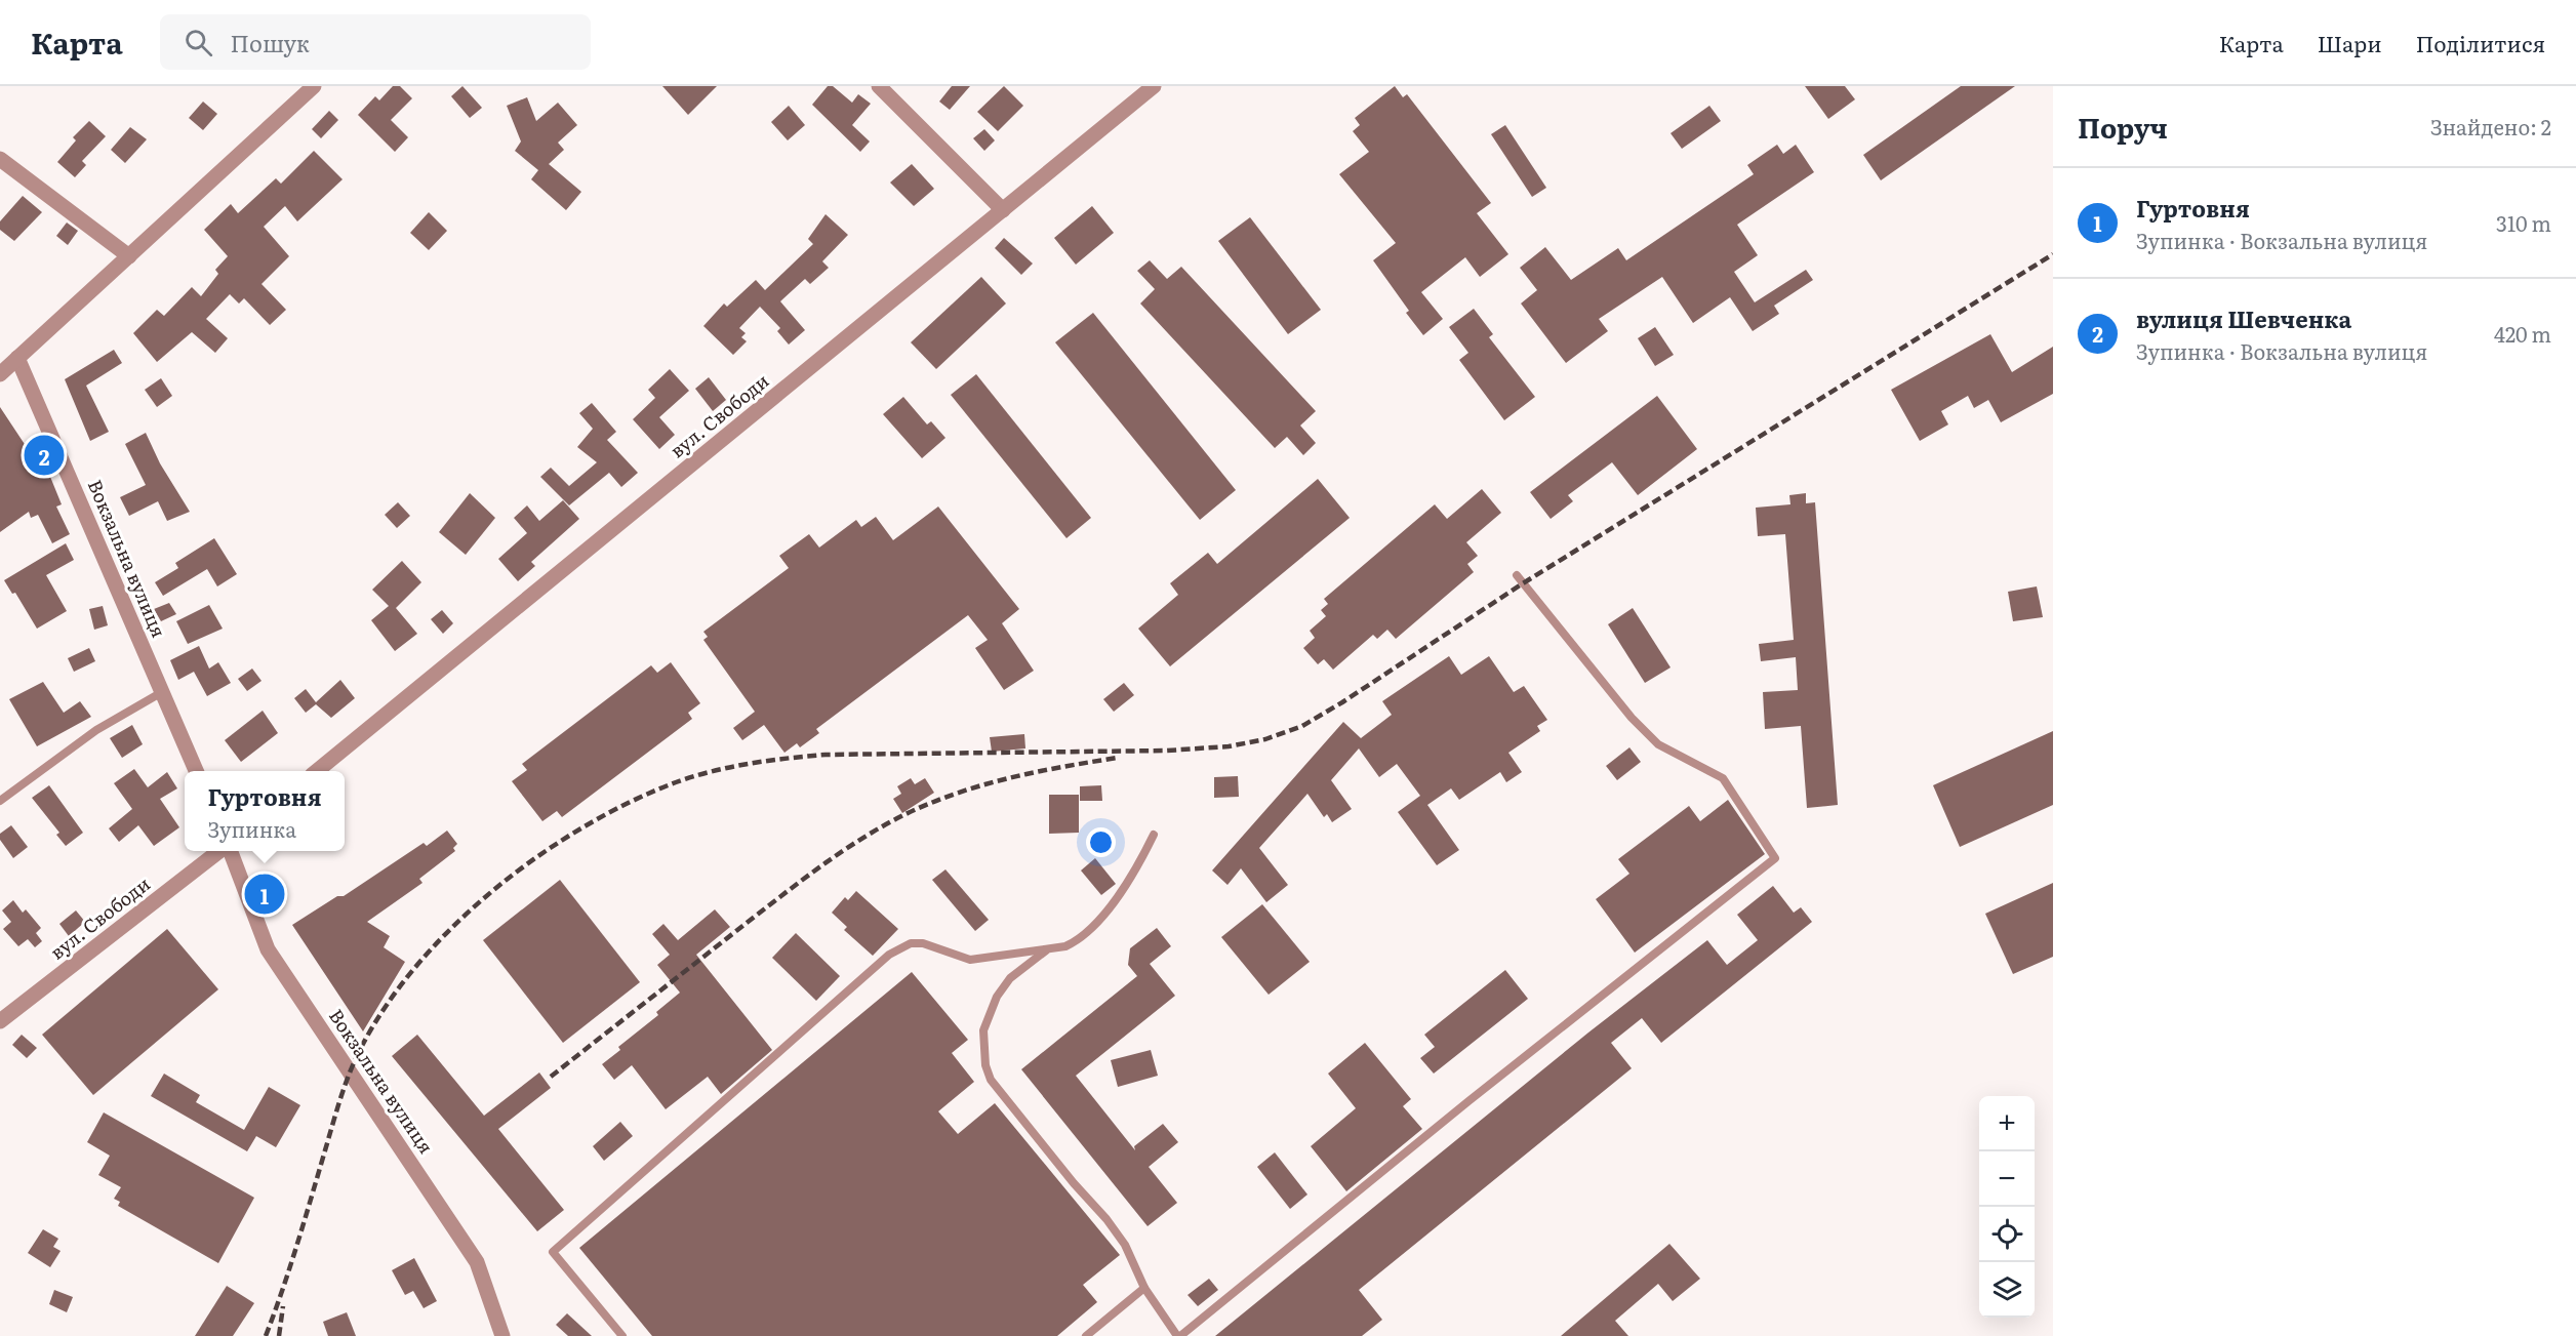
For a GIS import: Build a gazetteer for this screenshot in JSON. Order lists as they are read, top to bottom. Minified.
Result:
{"streets":{"street":["вул. Свободи","Вокзальна вулиця"]},"page":{"header":"Карта","search":"Пошук","nav":["Карта","Шари","Поділитися"],"heading":["Поруч","Знайдено: 2"],"list":[{"mark":"1","name":"Гуртовня","note":"Зупинка · Вокзальна вулиця","value":"310 m"},{"mark":"2","name":"вулиця Шевченка","note":"Зупинка · Вокзальна вулиця","value":"420 m"}],"pins":["2","1"],"popup":["Гуртовня","Зупинка"],"map_buttons":["+","−"]}}
